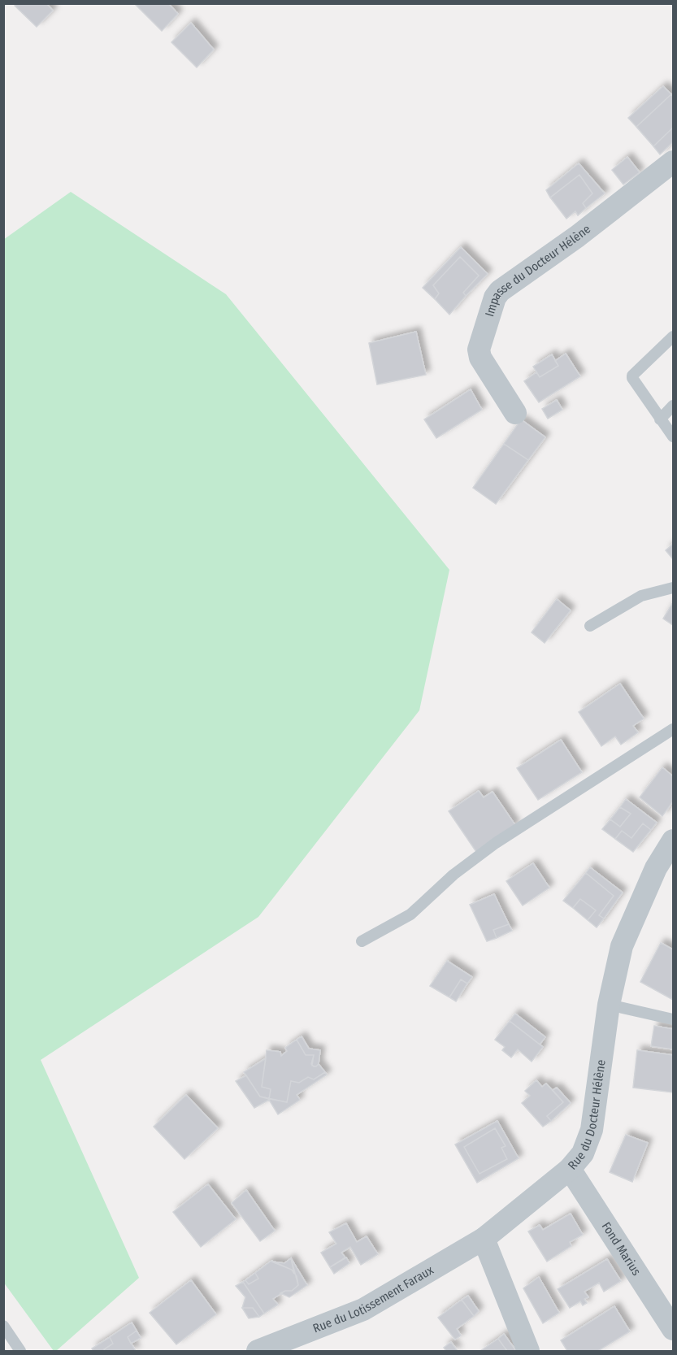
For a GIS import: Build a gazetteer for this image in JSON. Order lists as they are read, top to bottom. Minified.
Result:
{"streets":{"street":["Impasse du Docteur Hélène","Rue du Docteur Hélène","Fond Marius","Rue du Lotissement Faraux"]},"crossings":[["Rue du Docteur Hélène","Fond Marius"],["Rue du Docteur Hélène","Rue du Lotissement Faraux"]]}
